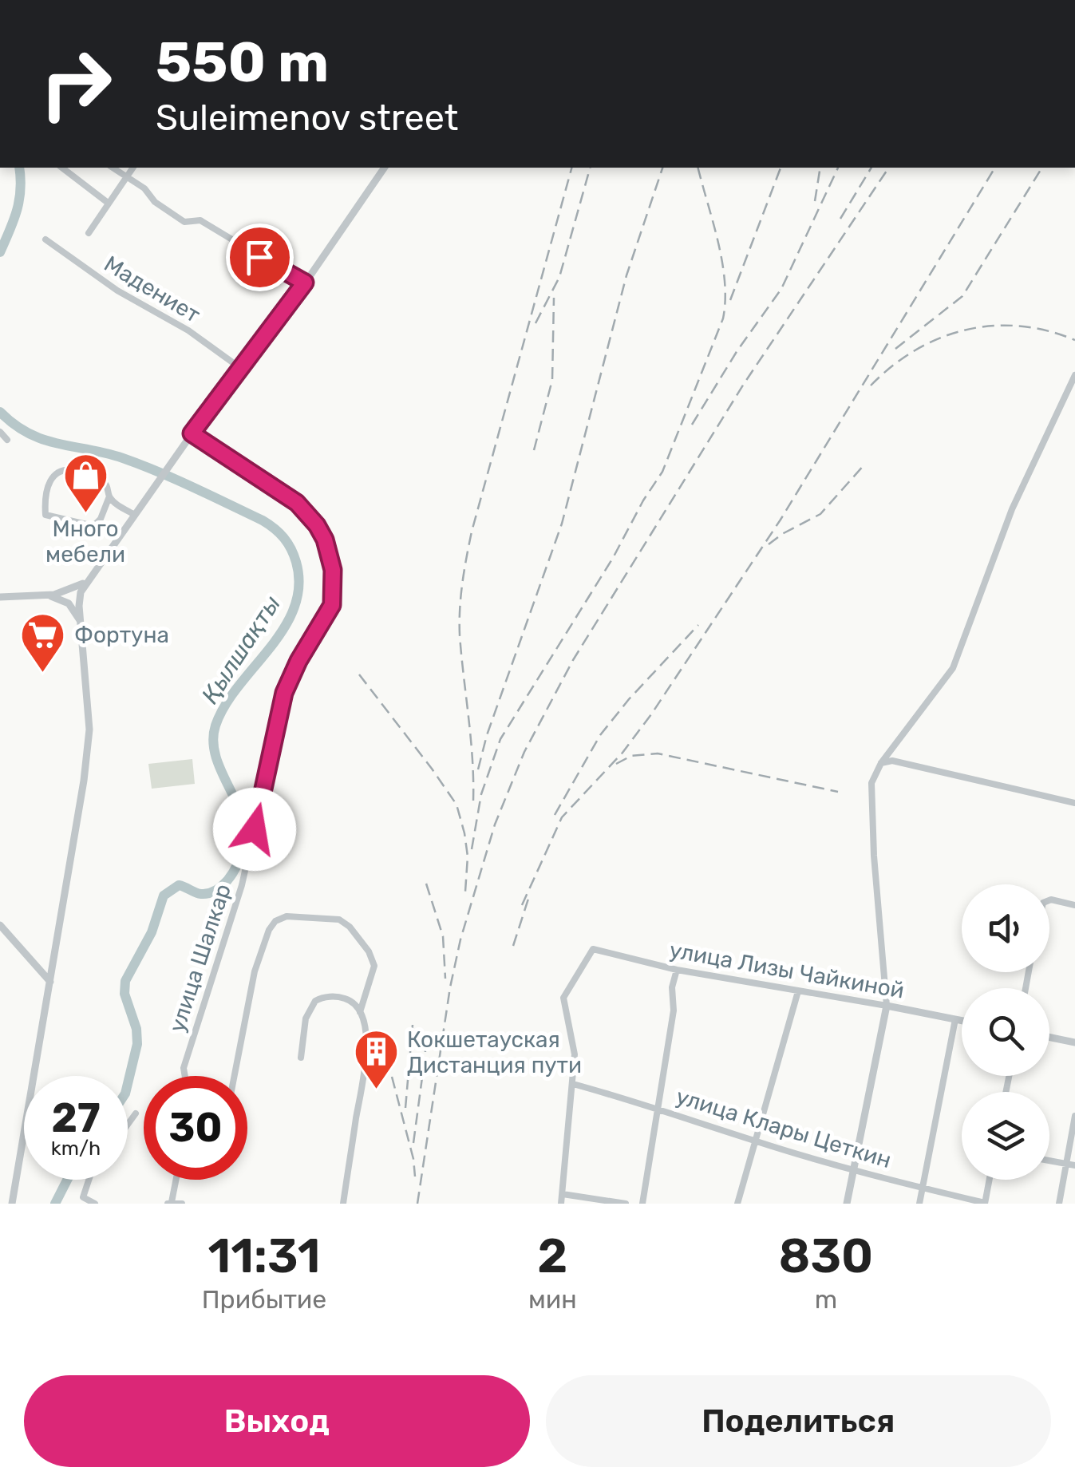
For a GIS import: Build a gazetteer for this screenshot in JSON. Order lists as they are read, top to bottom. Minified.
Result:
{"streets":{"street":["Мадениет","улица Шалкар","улица Лизы Чайкиной","улица Клары Цеткин"]},"crossings":[["улица Лизы Чайкиной","улица Клары Цеткин"]],"water":["Қылшақты"],"places":{"shop":["Много мебели"],"supermarket":["Фортуна"],"building":["Кокшетауская Дистанция пути"]},"page":{"turn":["550 m","Suleimenov street"],"speed":"27 km/h","limit":"30","eta":["11:31","Прибытие","2","мин","830","m"],"buttons":["Выход","Поделиться"]}}
